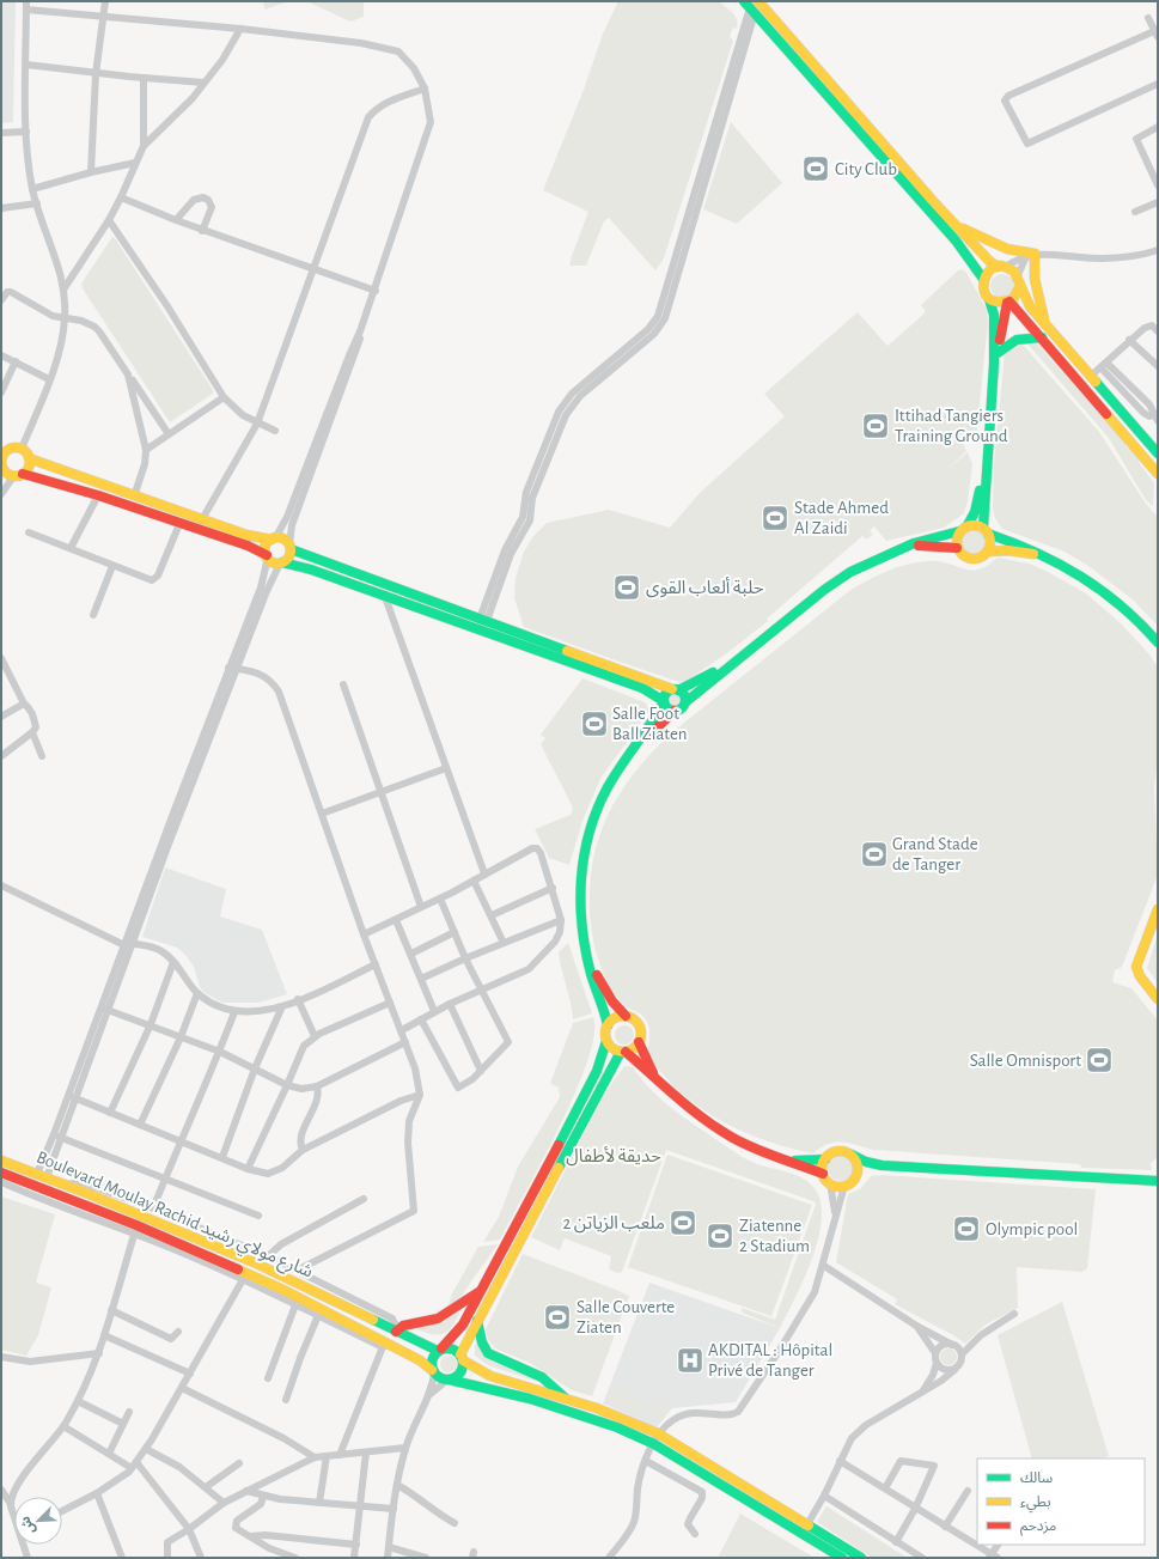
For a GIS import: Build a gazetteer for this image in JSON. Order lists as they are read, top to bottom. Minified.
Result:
{"streets":{"main road":["Boulevard Moulay Rachid شارع مولاي رشيد"]},"parks":["حديقة لأطفال"],"places":{"sports":["City Club","Ittihad Tangiers Training Ground","Stade Ahmed Al Zaidi","حلبة ألعاب القوى","Salle Foot Ball Ziaten","Grand Stade de Tanger","Salle Omnisport","ملعب الزياتن 2","Olympic pool","Ziatenne 2 Stadium","Salle Couverte Ziaten"],"hospital":["AKDITAL : Hôpital Privé de Tanger"]},"legend":["سالك","بطيء","مزدحم"],"north":"bottom left"}
